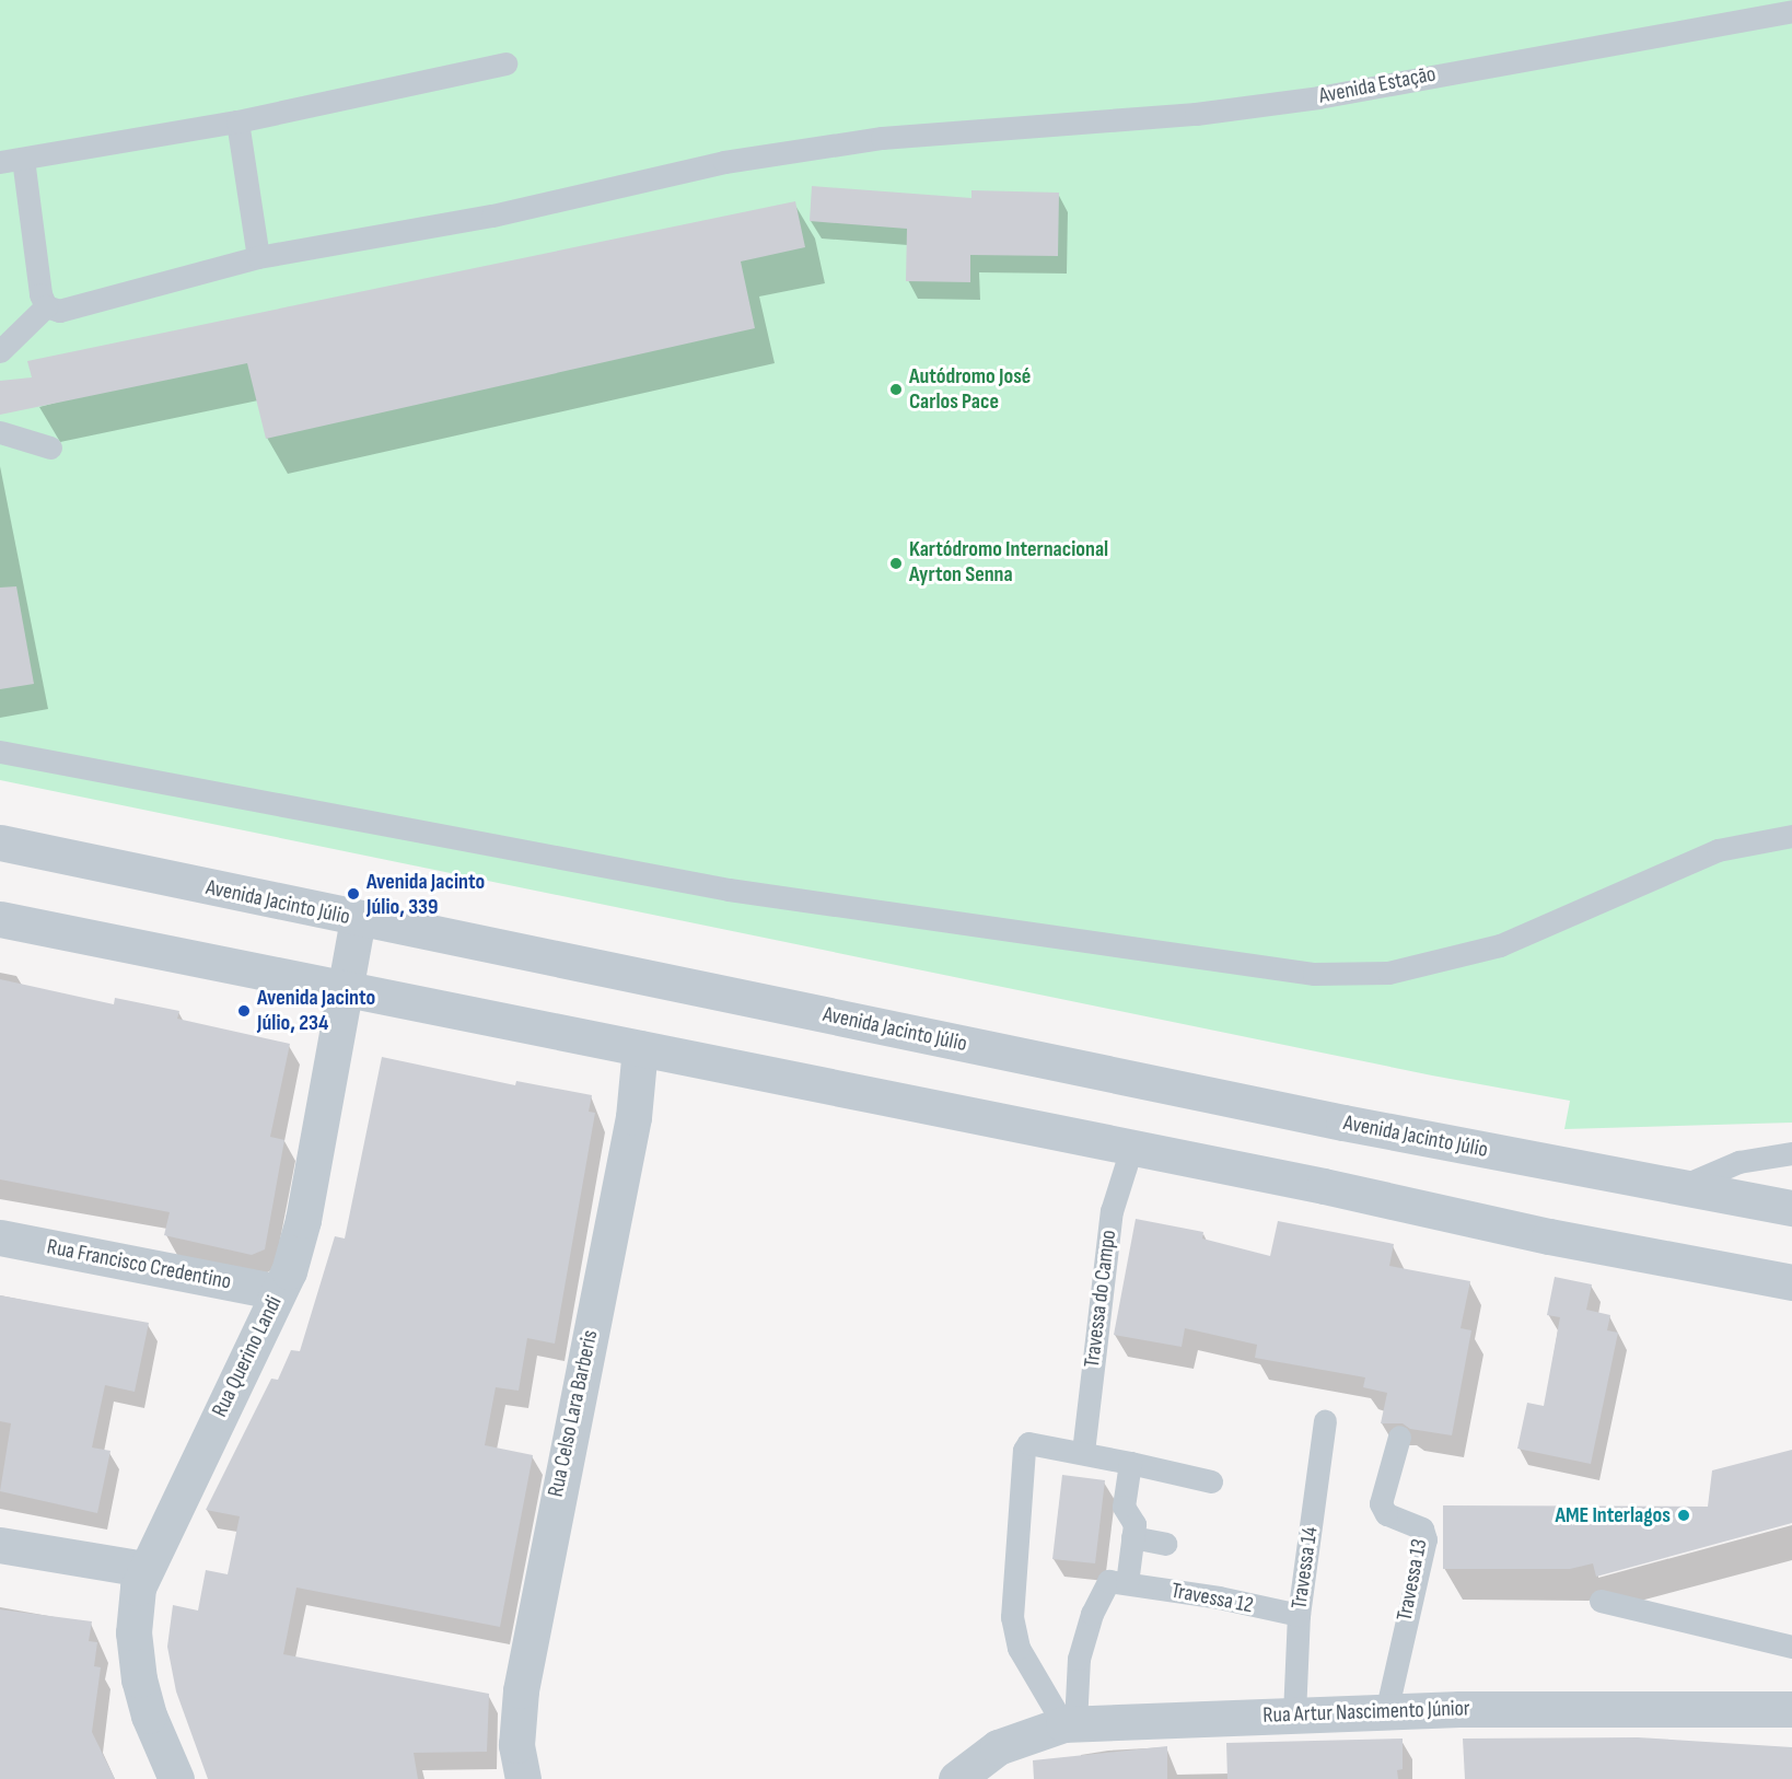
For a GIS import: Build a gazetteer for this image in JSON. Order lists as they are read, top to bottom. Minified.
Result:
{"streets":{"street":["Avenida Jacinto Júlio","Rua Francisco Credentino","Rua Querino Landi","Rua Celso Lara Barberis","Rua Artur Nascimento Júnior"],"lane":["Avenida Estação","Travessa do Campo","Travessa 14","Travessa 13","Travessa 12"]},"crossings":[["Avenida Jacinto Júlio","Rua Querino Landi"],["Rua Francisco Credentino","Rua Querino Landi"],["Travessa 14","Travessa 12"],["Travessa 14","Rua Artur Nascimento Júnior"],["Travessa 13","Rua Artur Nascimento Júnior"]],"places":["Autódromo José Carlos Pace","Kartódromo Internacional Ayrton Senna","Avenida Jacinto Júlio, 339","Avenida Jacinto Júlio, 234","AME Interlagos"]}
